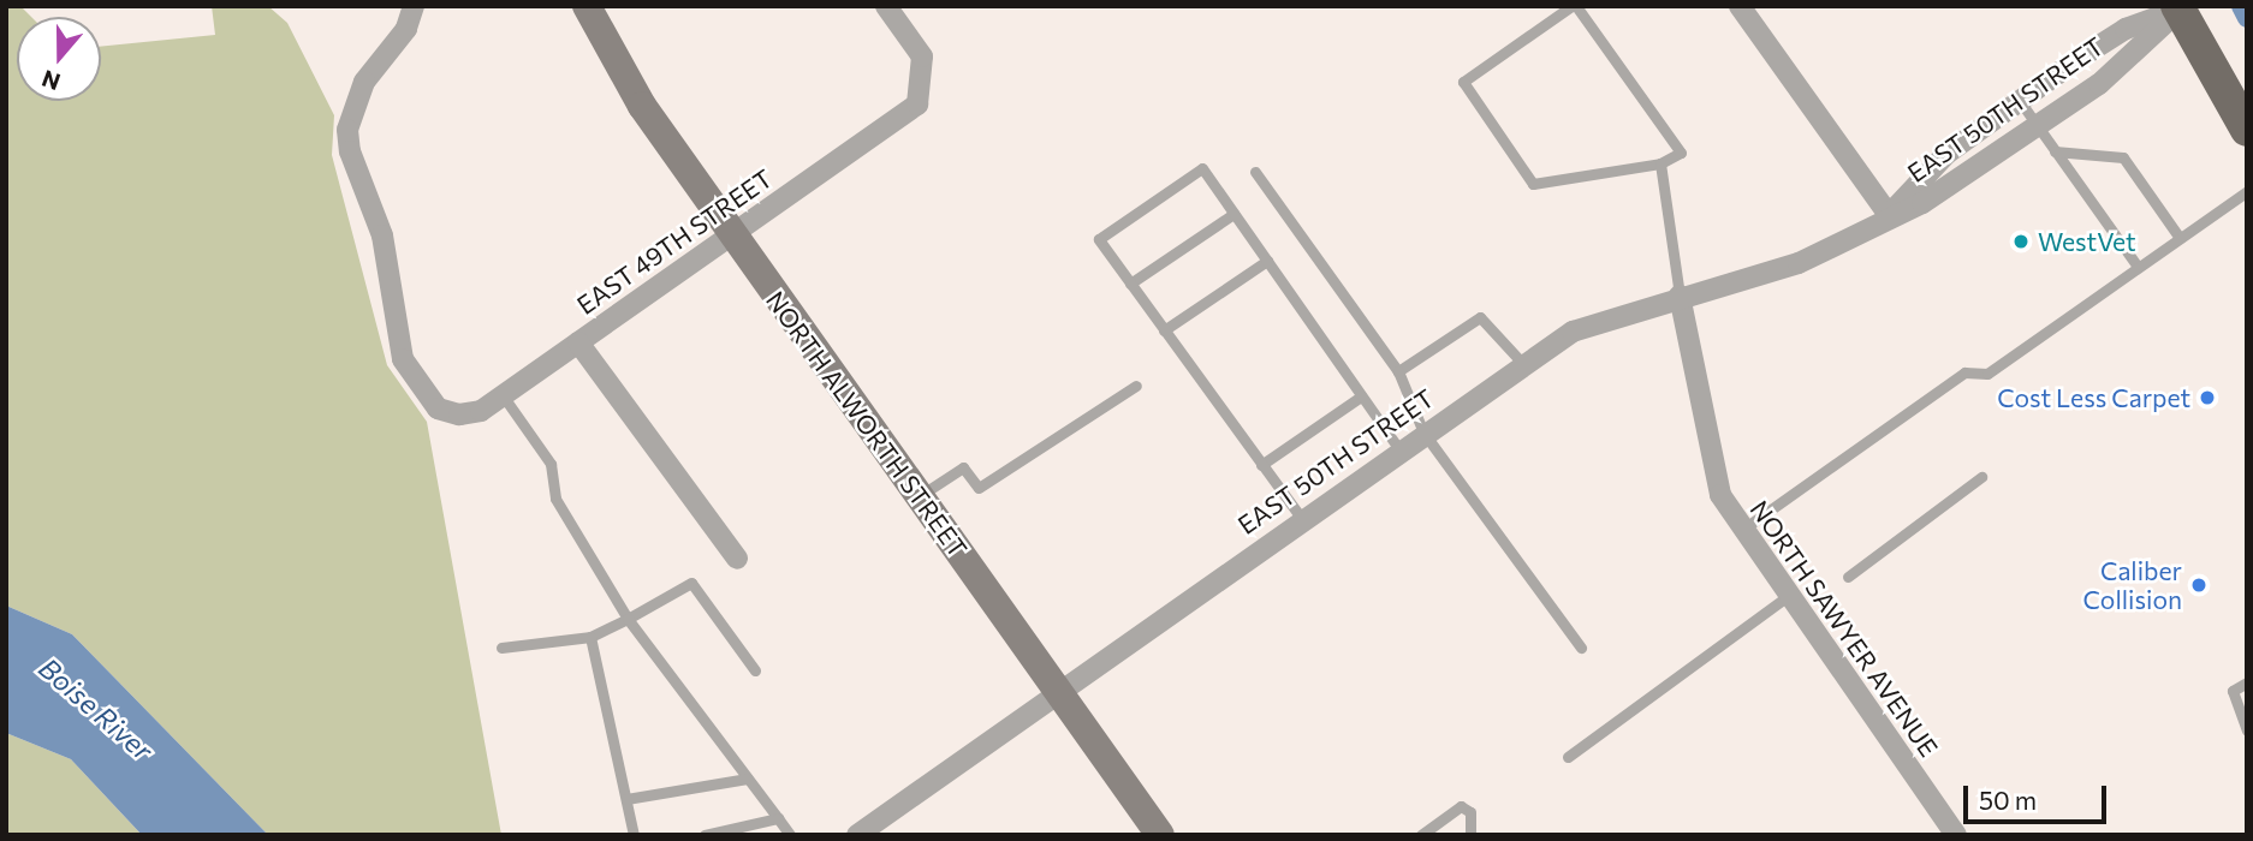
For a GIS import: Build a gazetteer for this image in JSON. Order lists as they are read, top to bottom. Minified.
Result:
{"streets":{"street":["EAST 50TH STREET","EAST 49TH STREET","NORTH ALWORTH STREET","NORTH SAWYER AVENUE"]},"crossings":[["EAST 50TH STREET","NORTH ALWORTH STREET"],["EAST 50TH STREET","NORTH SAWYER AVENUE"],["EAST 49TH STREET","NORTH ALWORTH STREET"]],"water":["Boise River"],"places":["WestVet","Cost Less Carpet","Caliber Collision"],"scale_bar":"50 m","north":"bottom"}
